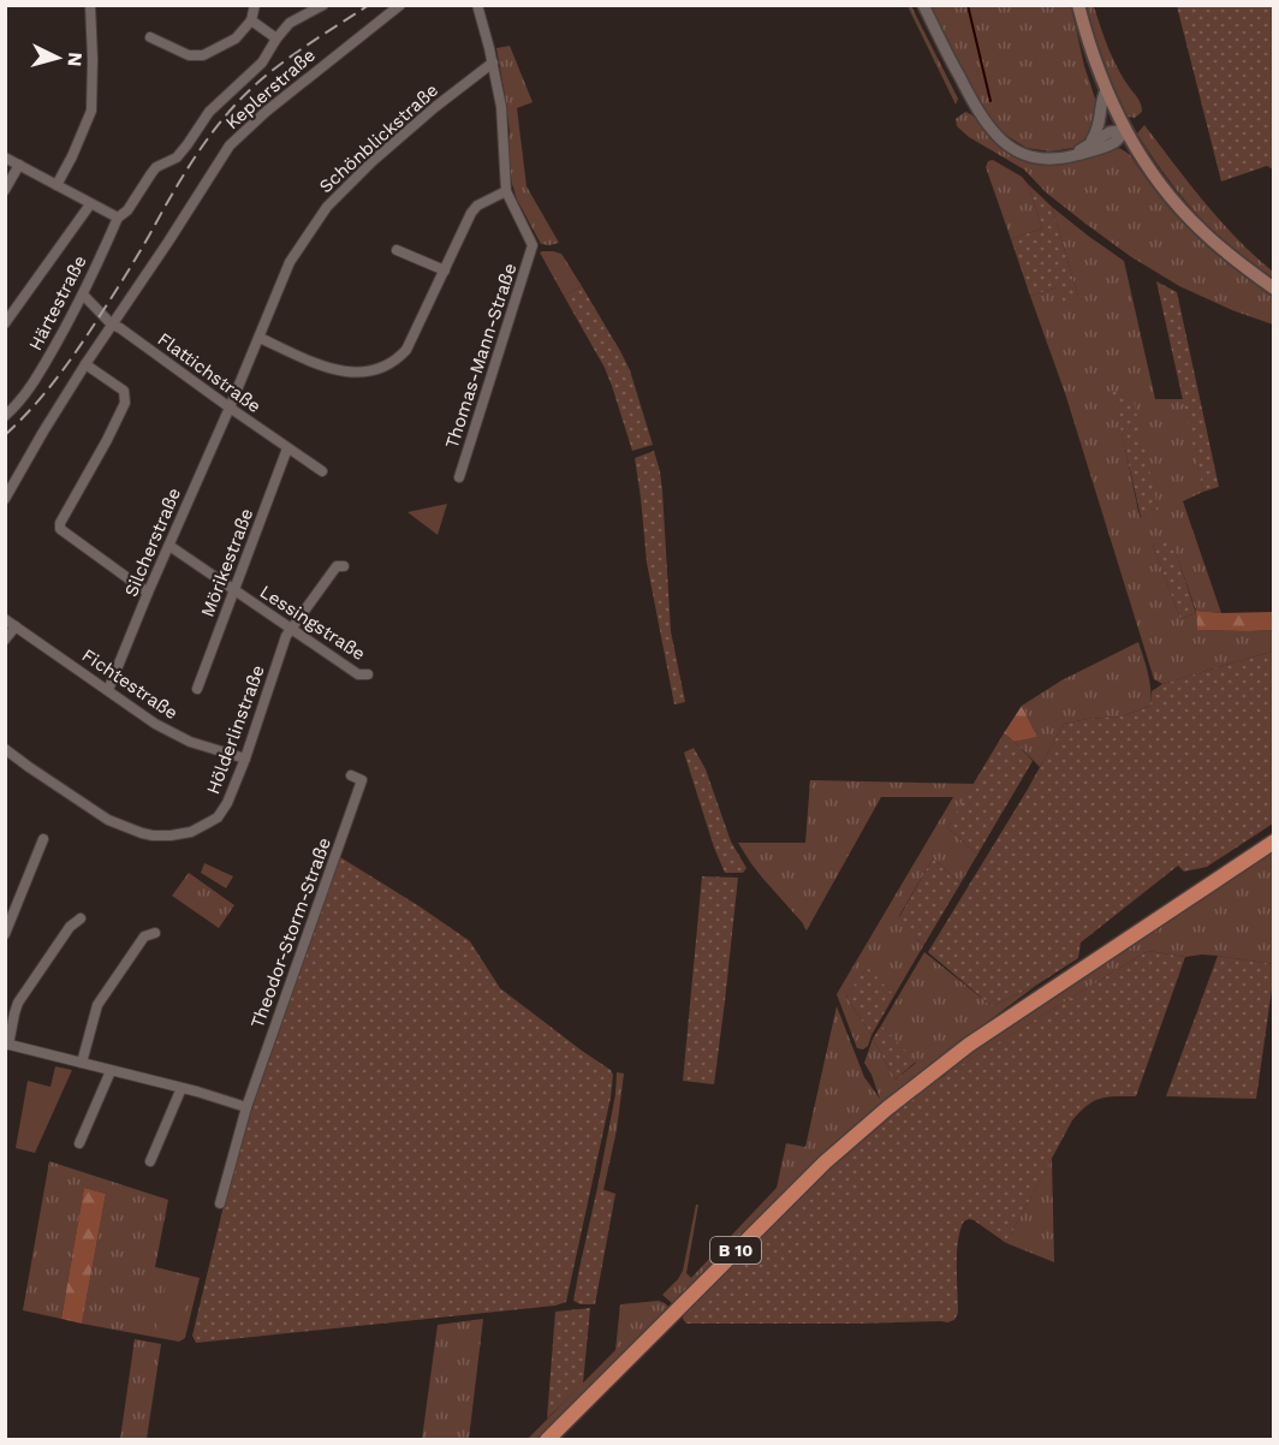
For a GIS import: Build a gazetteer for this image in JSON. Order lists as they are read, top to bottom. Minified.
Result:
{"streets":{"main road":["B 10"],"street":["Keplerstraße","Schönblickstraße","Härtestraße","Thomas-Mann-Straße","Flattichstraße","Silcherstraße","Mörikestraße","Lessingstraße","Fichtestraße","Hölderlinstraße","Theodor-Storm-Straße"]},"crossings":[["Keplerstraße","Flattichstraße"],["Schönblickstraße","Flattichstraße"],["Schönblickstraße","Silcherstraße"],["Härtestraße","Flattichstraße"],["Flattichstraße","Silcherstraße"],["Flattichstraße","Mörikestraße"],["Silcherstraße","Lessingstraße"],["Silcherstraße","Fichtestraße"],["Mörikestraße","Lessingstraße"],["Lessingstraße","Hölderlinstraße"],["Fichtestraße","Hölderlinstraße"]],"north":"right"}
